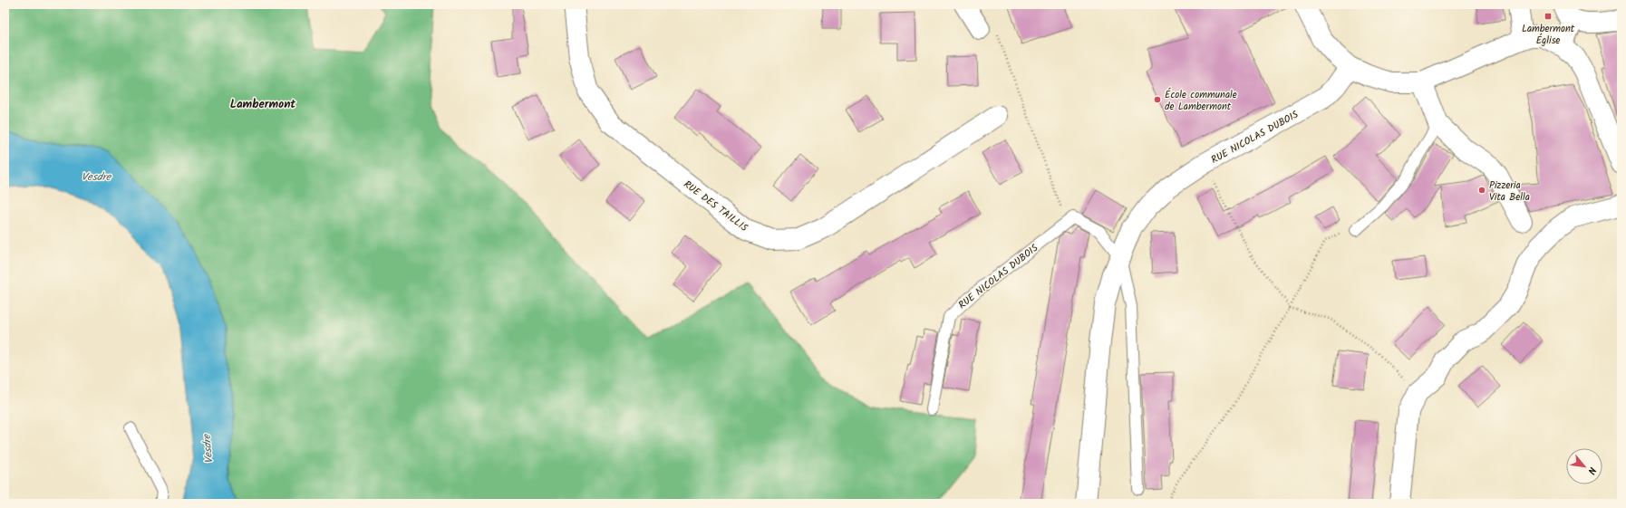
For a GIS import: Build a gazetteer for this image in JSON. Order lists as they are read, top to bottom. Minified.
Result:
{"streets":{"street":["RUE NICOLAS DUBOIS","RUE DES TAILLIS"]},"districts":["Lambermont"],"water":["Vesdre"],"places":{"transit":["Lambermont Église"],"other":["École communale de Lambermont","Pizzeria Vita Bella"]},"north":"bottom right"}
